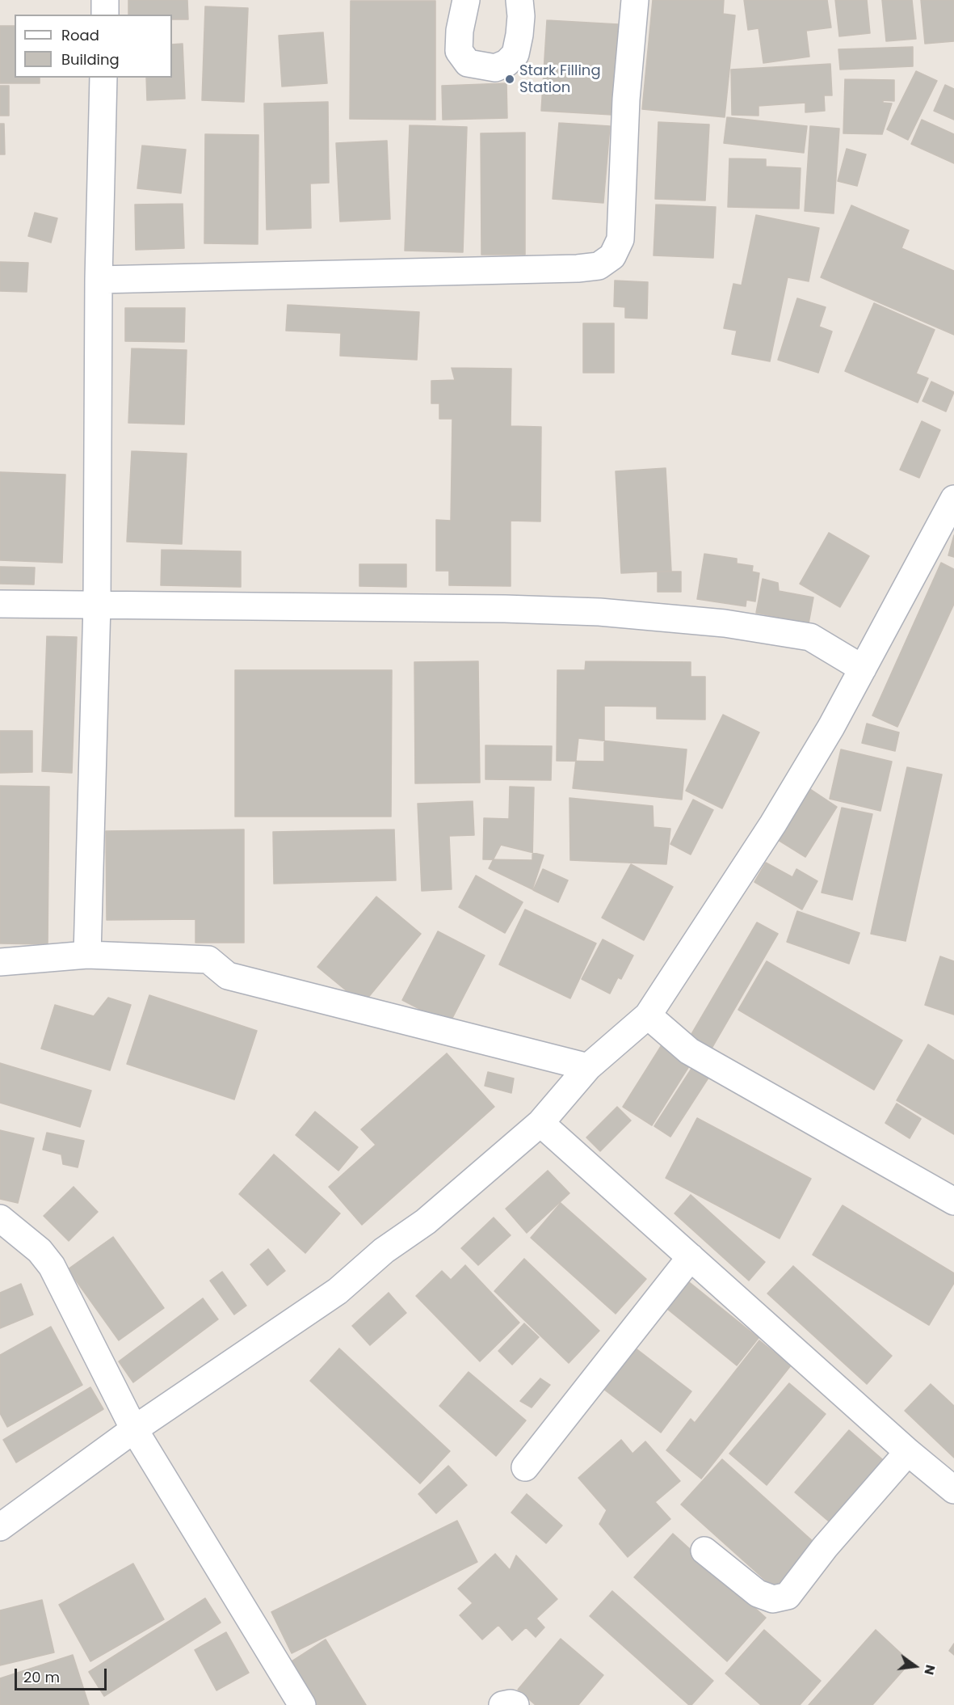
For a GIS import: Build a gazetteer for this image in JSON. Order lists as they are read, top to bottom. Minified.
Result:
{"places":["Stark Filling Station"],"legend":["Road","Building"],"scale_bar":"20 m","north":"right"}
